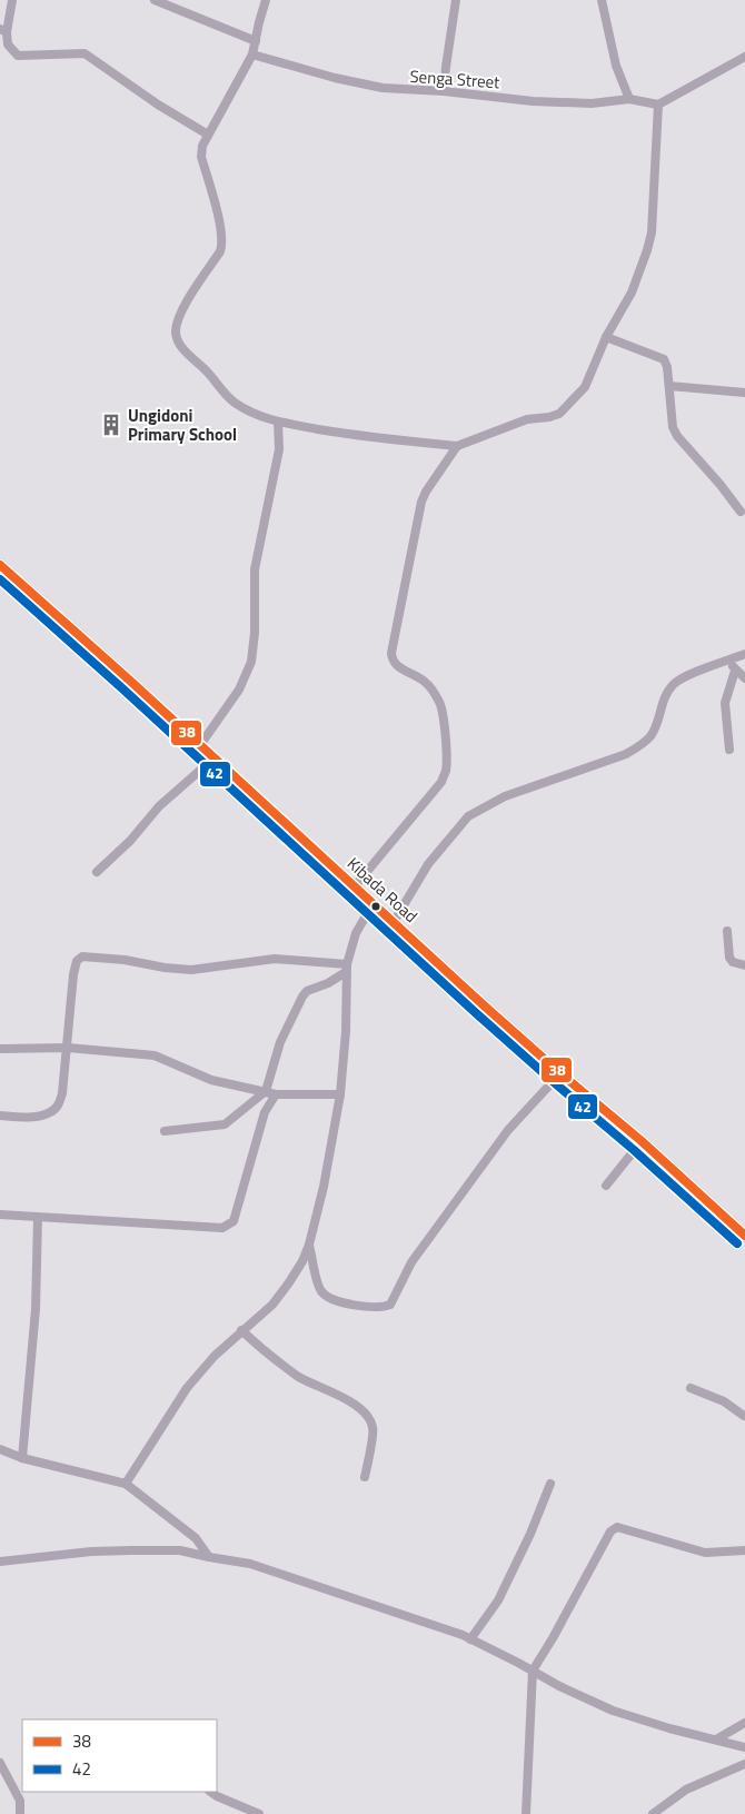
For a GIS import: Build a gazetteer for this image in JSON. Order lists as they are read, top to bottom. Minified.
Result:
{"streets":{"main road":["Kibada Road"],"street":["Senga Street"]},"places":{"building":["Ungidoni Primary School"]},"lines":["transit line 38","transit line 42"],"legend":["38","42"]}
